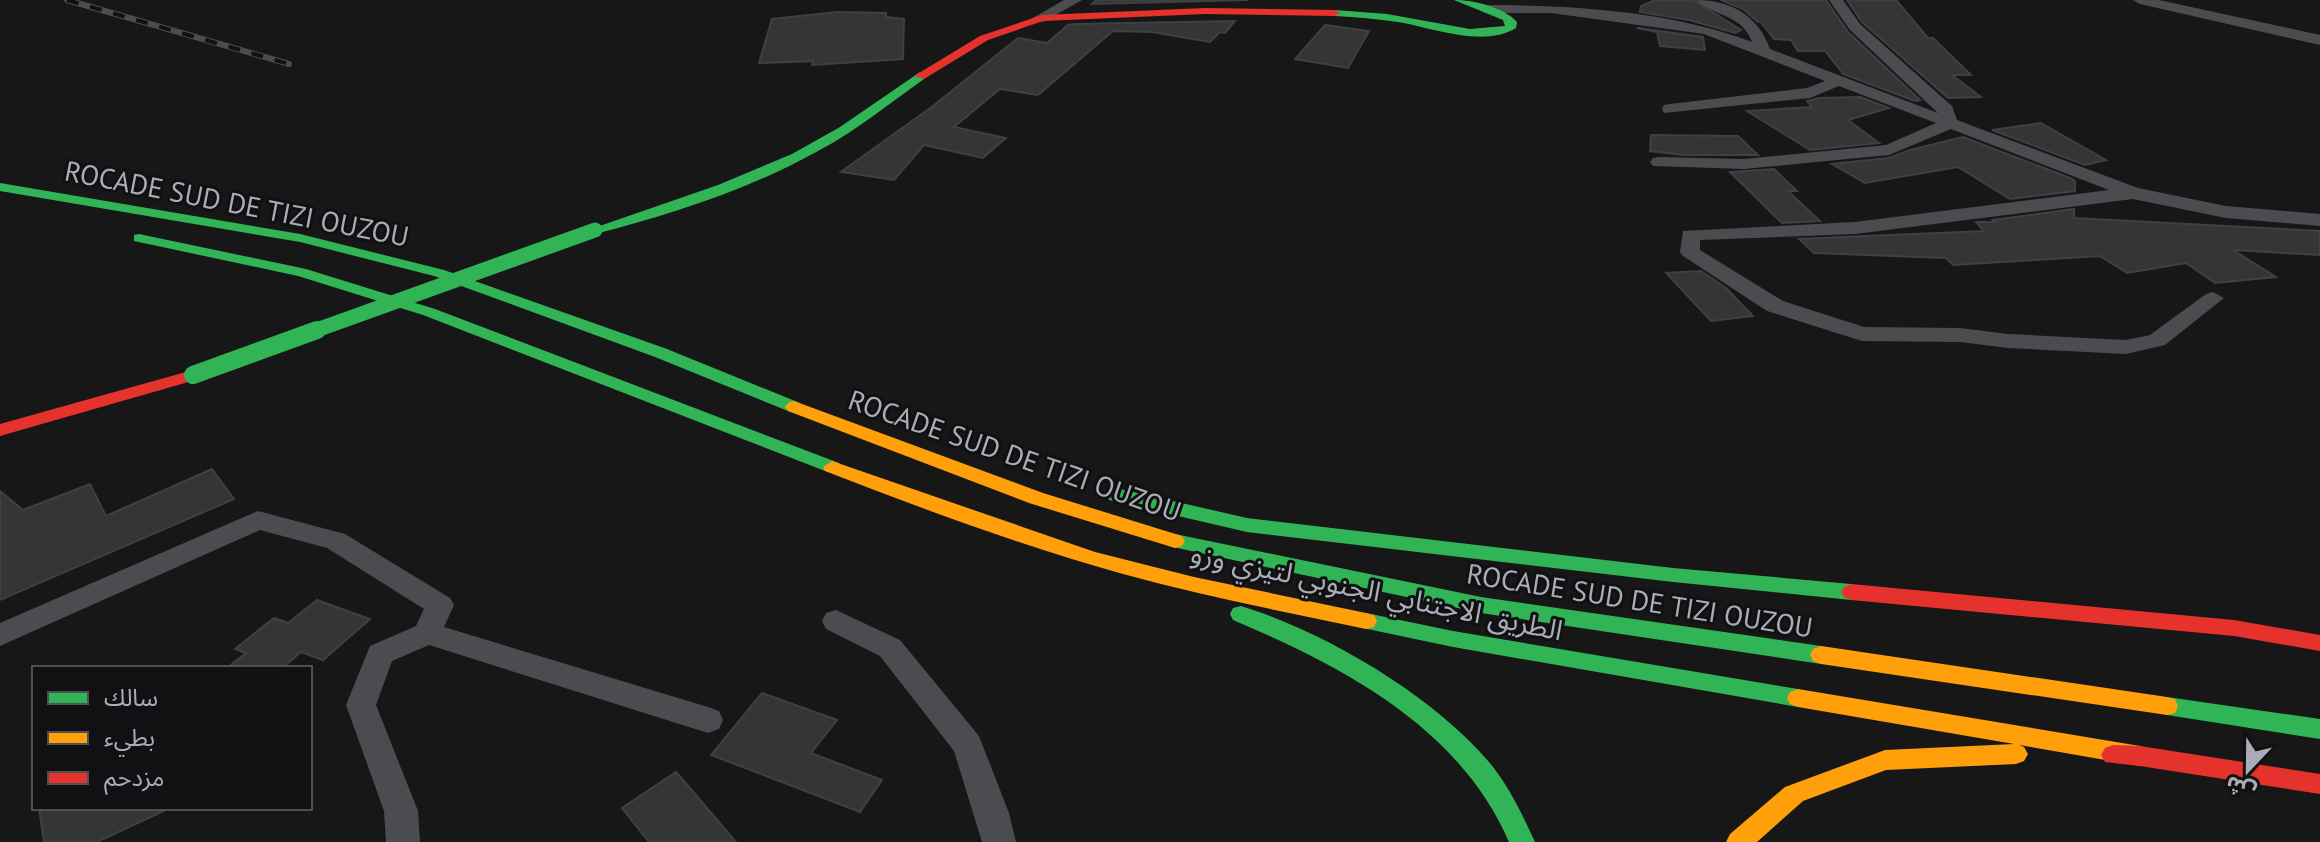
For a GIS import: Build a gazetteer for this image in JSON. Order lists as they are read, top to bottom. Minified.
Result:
{"streets":{"main road":["ROCADE SUD DE TIZI OUZOU","الطريق الاجتنابي الجنوبي لتيزي وزو"]},"crossings":[["ROCADE SUD DE TIZI OUZOU","الطريق الاجتنابي الجنوبي لتيزي وزو"]],"legend":["سالك","بطيء","مزدحم"],"north":"bottom"}
